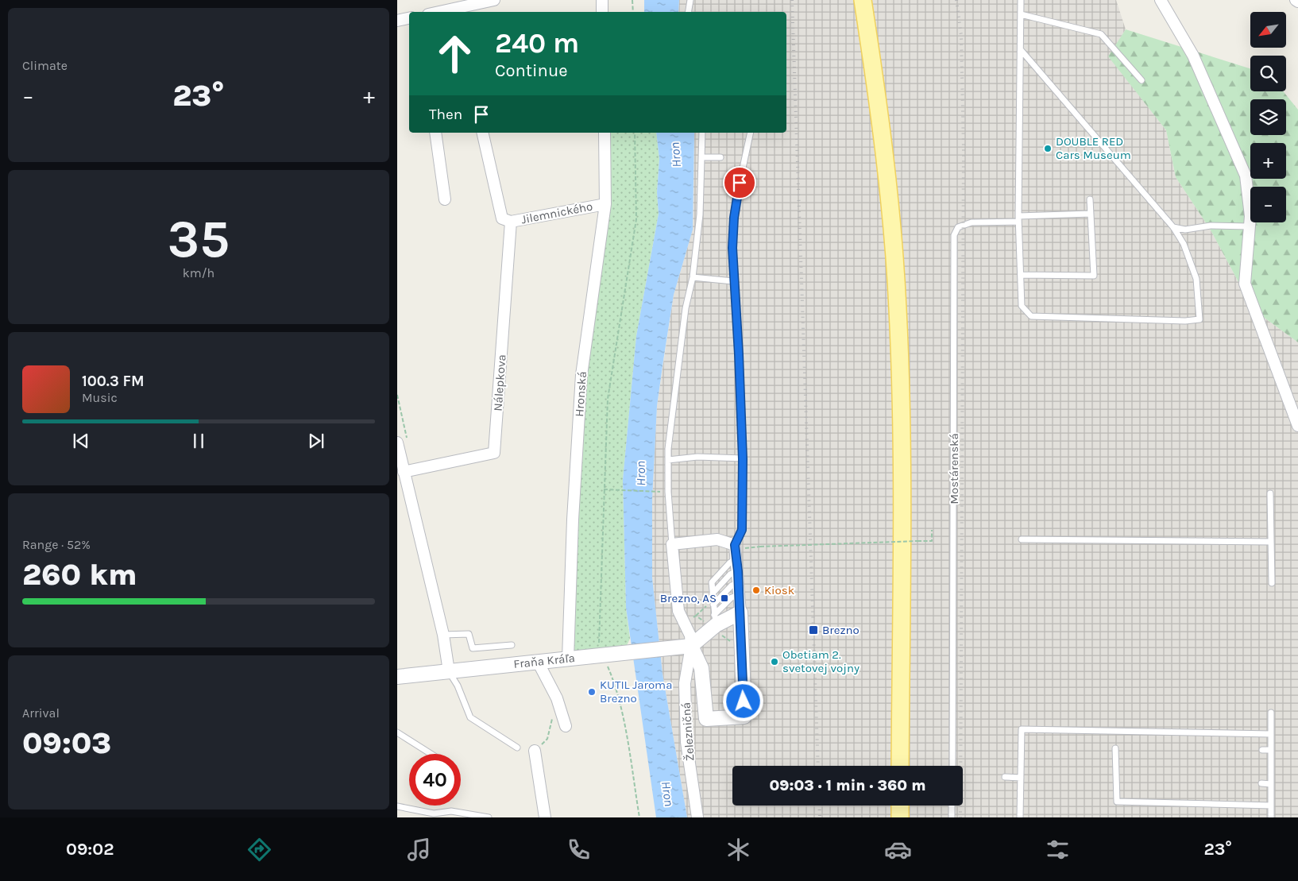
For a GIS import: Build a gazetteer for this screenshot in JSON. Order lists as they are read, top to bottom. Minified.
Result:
{"streets":{"street":["Jilemnického","Nálepkova","Hronská","Fraňa Kráľa","Železničná"],"lane":["Mostárenská"]},"crossings":[["Jilemnického","Nálepkova"],["Jilemnického","Hronská"],["Hronská","Fraňa Kráľa"],["Fraňa Kráľa","Železničná"]],"water":["Hron"],"places":{"other":["DOUBLE RED Cars Museum","Kiosk","Obetiam 2. svetovej vojny","KUTIL Jaroma Brezno"],"transit":["Brezno, AS","Brezno"]},"north":"bottom left","page":{"tile":["Climate",["35","km/h"],["Range · 52%","260 km"],["Arrival","09:03"]],"map_buttons":["+","−"],"turn":["240 m","Continue"],"heat":["−","23°","+"],"then":"Then","song":["100.3 FM","Music"],"limit":"40","trip":"09:03 · 1 min · 360 m","tabs":["09:02","23°"]}}
